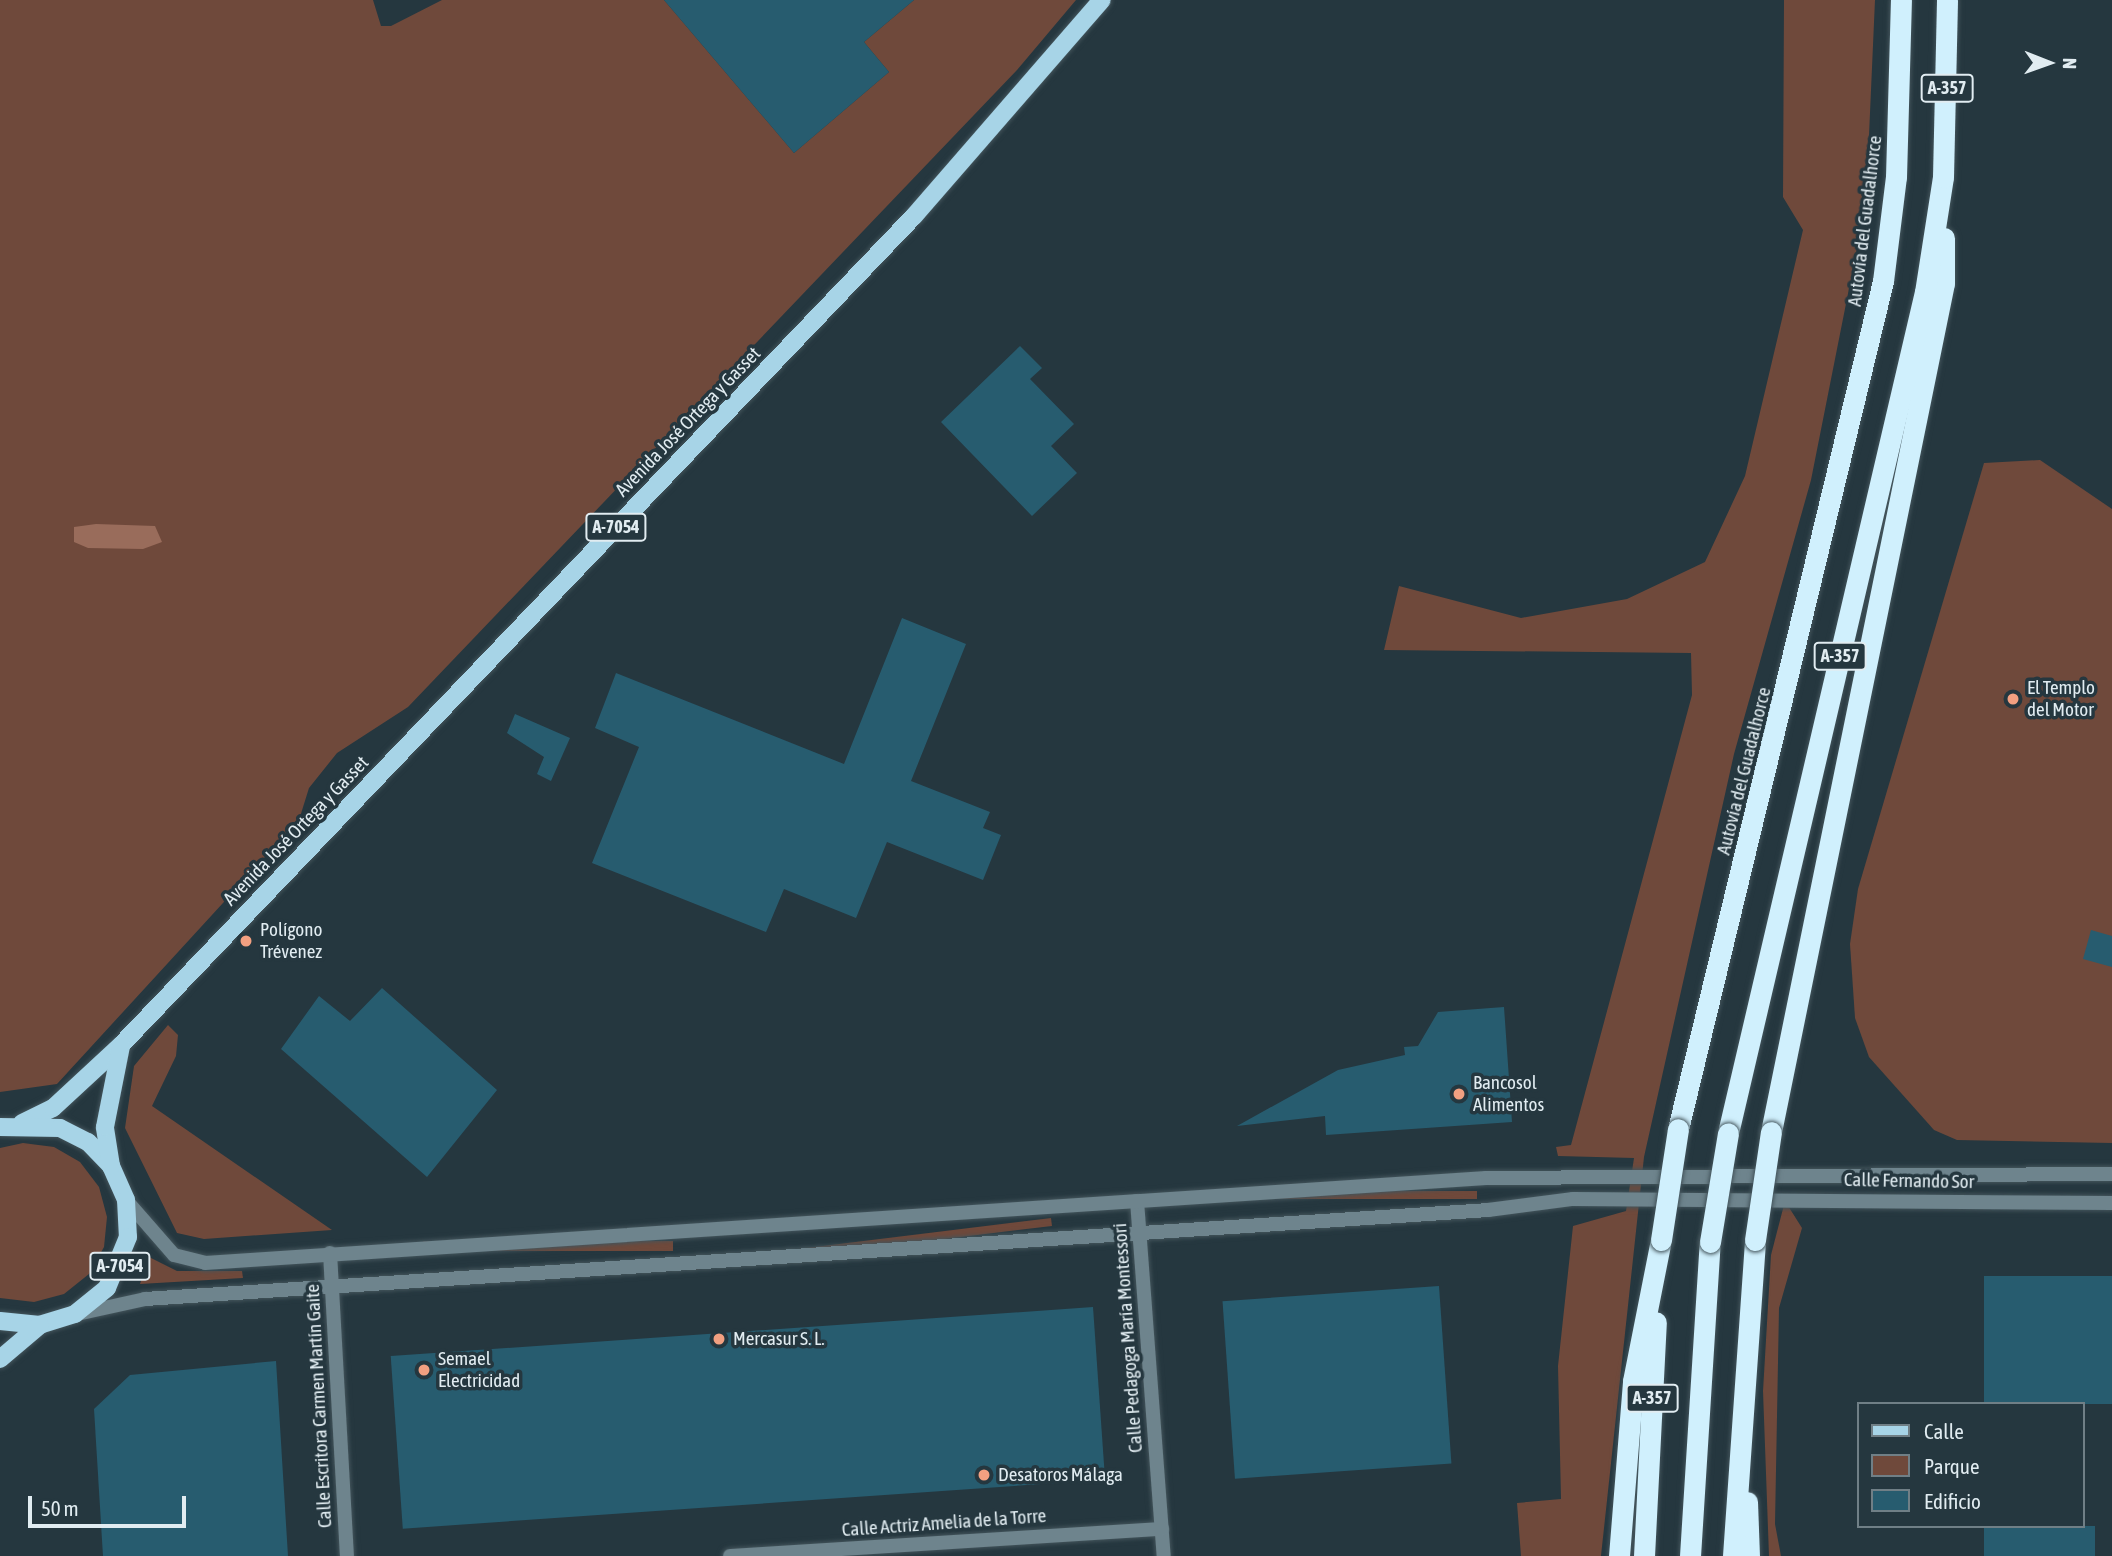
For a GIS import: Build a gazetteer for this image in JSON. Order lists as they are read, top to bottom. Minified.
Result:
{"streets":{"highway":["A-357","Autovía del Guadalhorce"],"main road":["Avenida José Ortega y Gasset","A-7054"],"street":["Calle Fernando Sor","Calle Pedagoga María Montessori","Calle Escritora Carmen Martín Gaite","Calle Actriz Amelia de la Torre"]},"crossings":[["Avenida José Ortega y Gasset","A-7054"],["A-7054","Calle Fernando Sor"],["Calle Fernando Sor","Calle Pedagoga María Montessori"],["Calle Fernando Sor","Calle Escritora Carmen Martín Gaite"],["Calle Pedagoga María Montessori","Calle Actriz Amelia de la Torre"]],"places":["El Templo del Motor","Polígono Trévenez","Bancosol Alimentos","Mercasur S. L.","Semael Electricidad","Desatoros Málaga"],"legend":["Calle","Parque","Edificio"],"scale_bar":"50 m","north":"right"}
